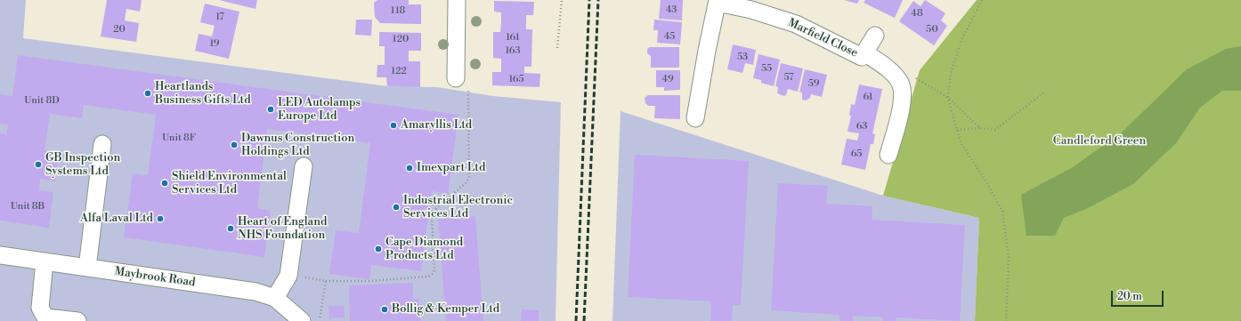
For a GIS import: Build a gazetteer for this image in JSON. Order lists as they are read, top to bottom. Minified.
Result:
{"streets":{"street":["Marfield Close","Maybrook Road"]},"parks":["Candleford Green"],"places":["Heartlands Business Gifts Ltd","LED Autolamps Europe Ltd","Amaryllis Ltd","Dawnus Construction Holdings Ltd","GB Inspection Systems Ltd","Imexpart Ltd","Shield Environmental Services Ltd","Industrial Electronic Services Ltd","Alfa Laval Ltd","Heart of England NHS Foundation","Cape Diamond Products Ltd","Bollig & Kemper Ltd"],"house_numbers":["43","118","48","17","20","50","45","161","120","19","163","53","55","122","57","165","49","59","61","Unit 8D","63","Unit 8F","65","Unit 8B"],"scale_bar":"20 m"}
